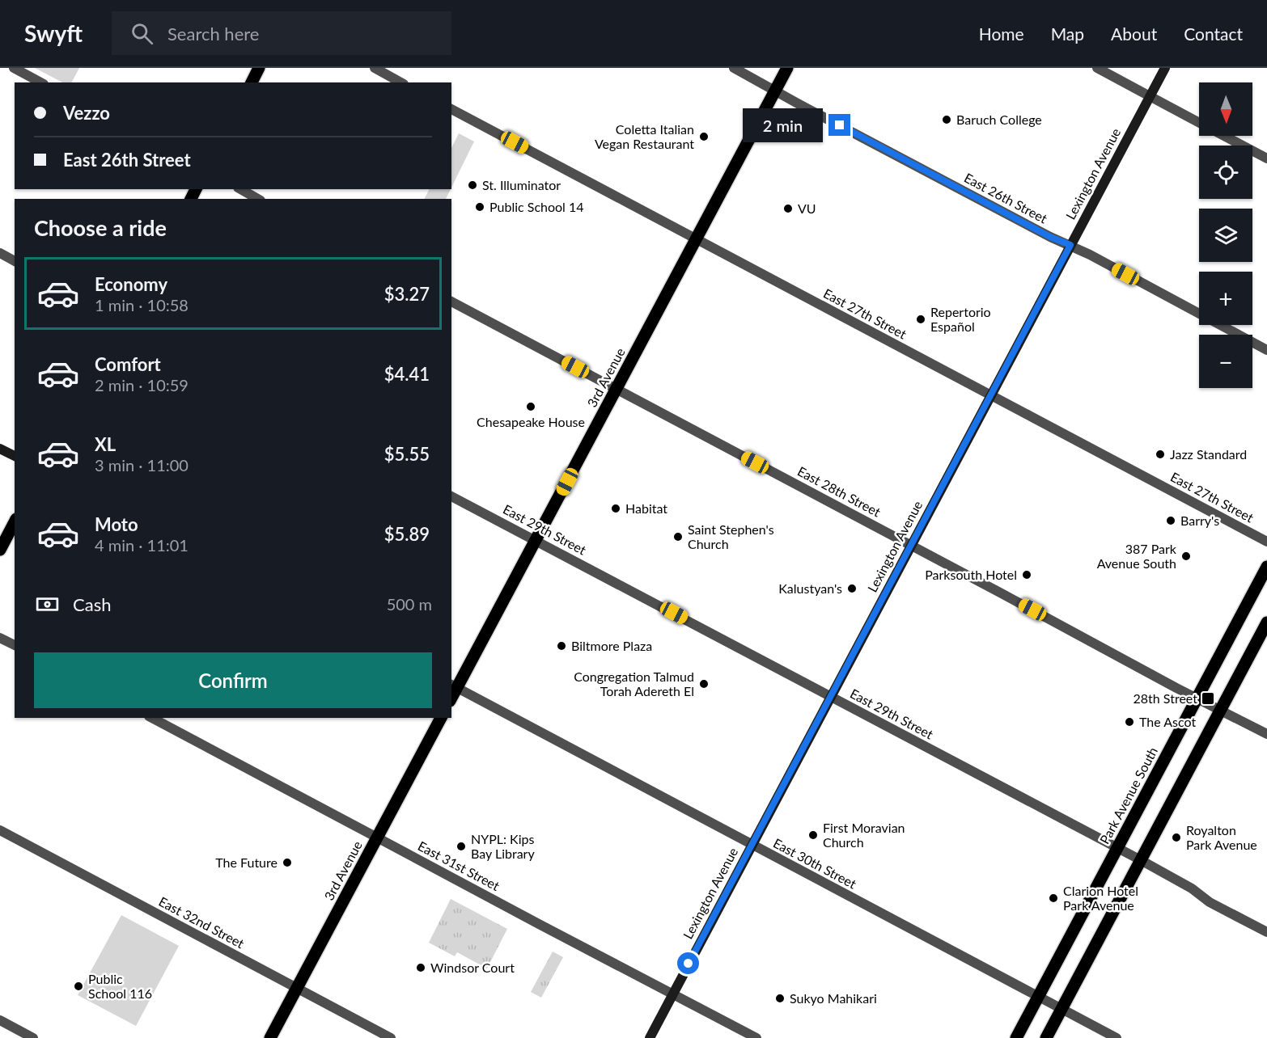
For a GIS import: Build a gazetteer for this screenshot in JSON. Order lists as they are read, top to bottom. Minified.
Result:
{"streets":{"main road":["Lexington Avenue","3rd Avenue","Park Avenue South"],"street":["East 26th Street","East 27th Street","East 28th Street","East 29th Street","East 30th Street","East 31st Street","East 32nd Street"]},"crossings":[["Lexington Avenue","East 26th Street"],["Lexington Avenue","East 27th Street"],["Lexington Avenue","East 28th Street"],["Lexington Avenue","East 29th Street"],["Lexington Avenue","East 30th Street"],["Lexington Avenue","East 31st Street"],["East 26th Street","3rd Avenue"],["East 27th Street","3rd Avenue"],["3rd Avenue","East 28th Street"],["3rd Avenue","East 29th Street"],["3rd Avenue","East 30th Street"],["3rd Avenue","East 31st Street"],["3rd Avenue","East 32nd Street"],["East 28th Street","Park Avenue South"],["East 29th Street","Park Avenue South"],["Park Avenue South","East 30th Street"]],"places":{"other":["Baruch College","Coletta Italian Vegan Restaurant","St. Illuminator","Public School 14","VU","Repertorio Español","Chesapeake House","Jazz Standard","Habitat","Barry's","Saint Stephen's Church","387 Park Avenue South","Parksouth Hotel","Kalustyan's","Biltmore Plaza","Congregation Talmud Torah Adereth El","The Ascot","First Moravian Church","Royalton Park Avenue","NYPL: Kips Bay Library","The Future","Clarion Hotel Park Avenue","Windsor Court","Public School 116","Sukyo Mahikari"],"transit":["28th Street"]},"north":"bottom","page":{"header":"Swyft","search":"Search here","nav":["Home","Map","About","Contact"],"map_buttons":["+","−"],"banner":["Vezzo","East 26th Street"],"bubble":"2 min","heading":"Choose a ride","list":[{"name":"Economy","note":"1 min · 10:58","value":"$3.27"},{"name":"Comfort","note":"2 min · 10:59","value":"$4.41"},{"name":"XL","note":"3 min · 11:00","value":"$5.55"},{"name":"Moto","note":"4 min · 11:01","value":"$5.89"}],"pay":["Cash","500 m"],"buttons":"Confirm"}}
